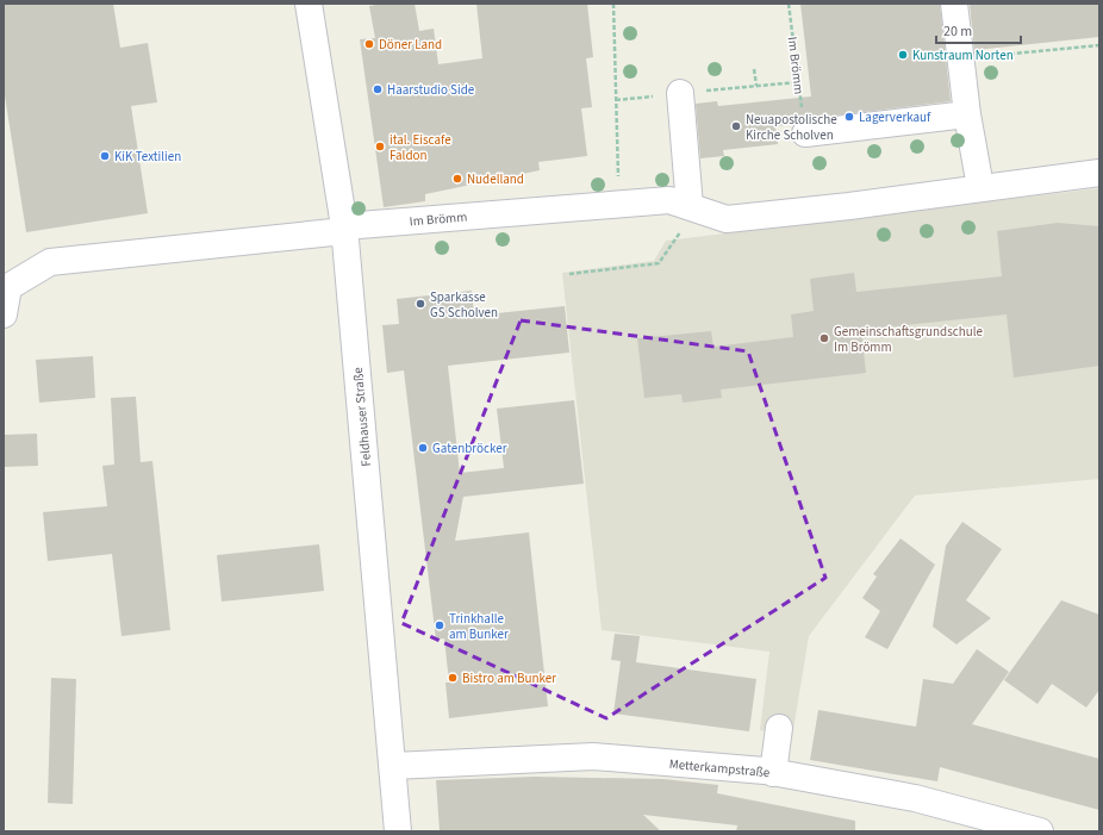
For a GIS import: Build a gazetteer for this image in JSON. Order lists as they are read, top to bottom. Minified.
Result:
{"streets":{"street":["Im Brömm","Feldhauser Straße","Metterkampstraße"]},"crossings":[["Im Brömm","Feldhauser Straße"],["Feldhauser Straße","Metterkampstraße"]],"places":["Döner Land","Kunstraum Norten","Haarstudio Side","Lagerverkauf","Neuapostolische Kirche Scholven","ital. Eiscafe Faldon","KiK Textilien","Nudelland","Sparkasse GS Scholven","Gemeinschaftsgrundschule Im Brömm","Gatenbröcker","Trinkhalle am Bunker","Bistro am Bunker"],"scale_bar":"20 m"}
